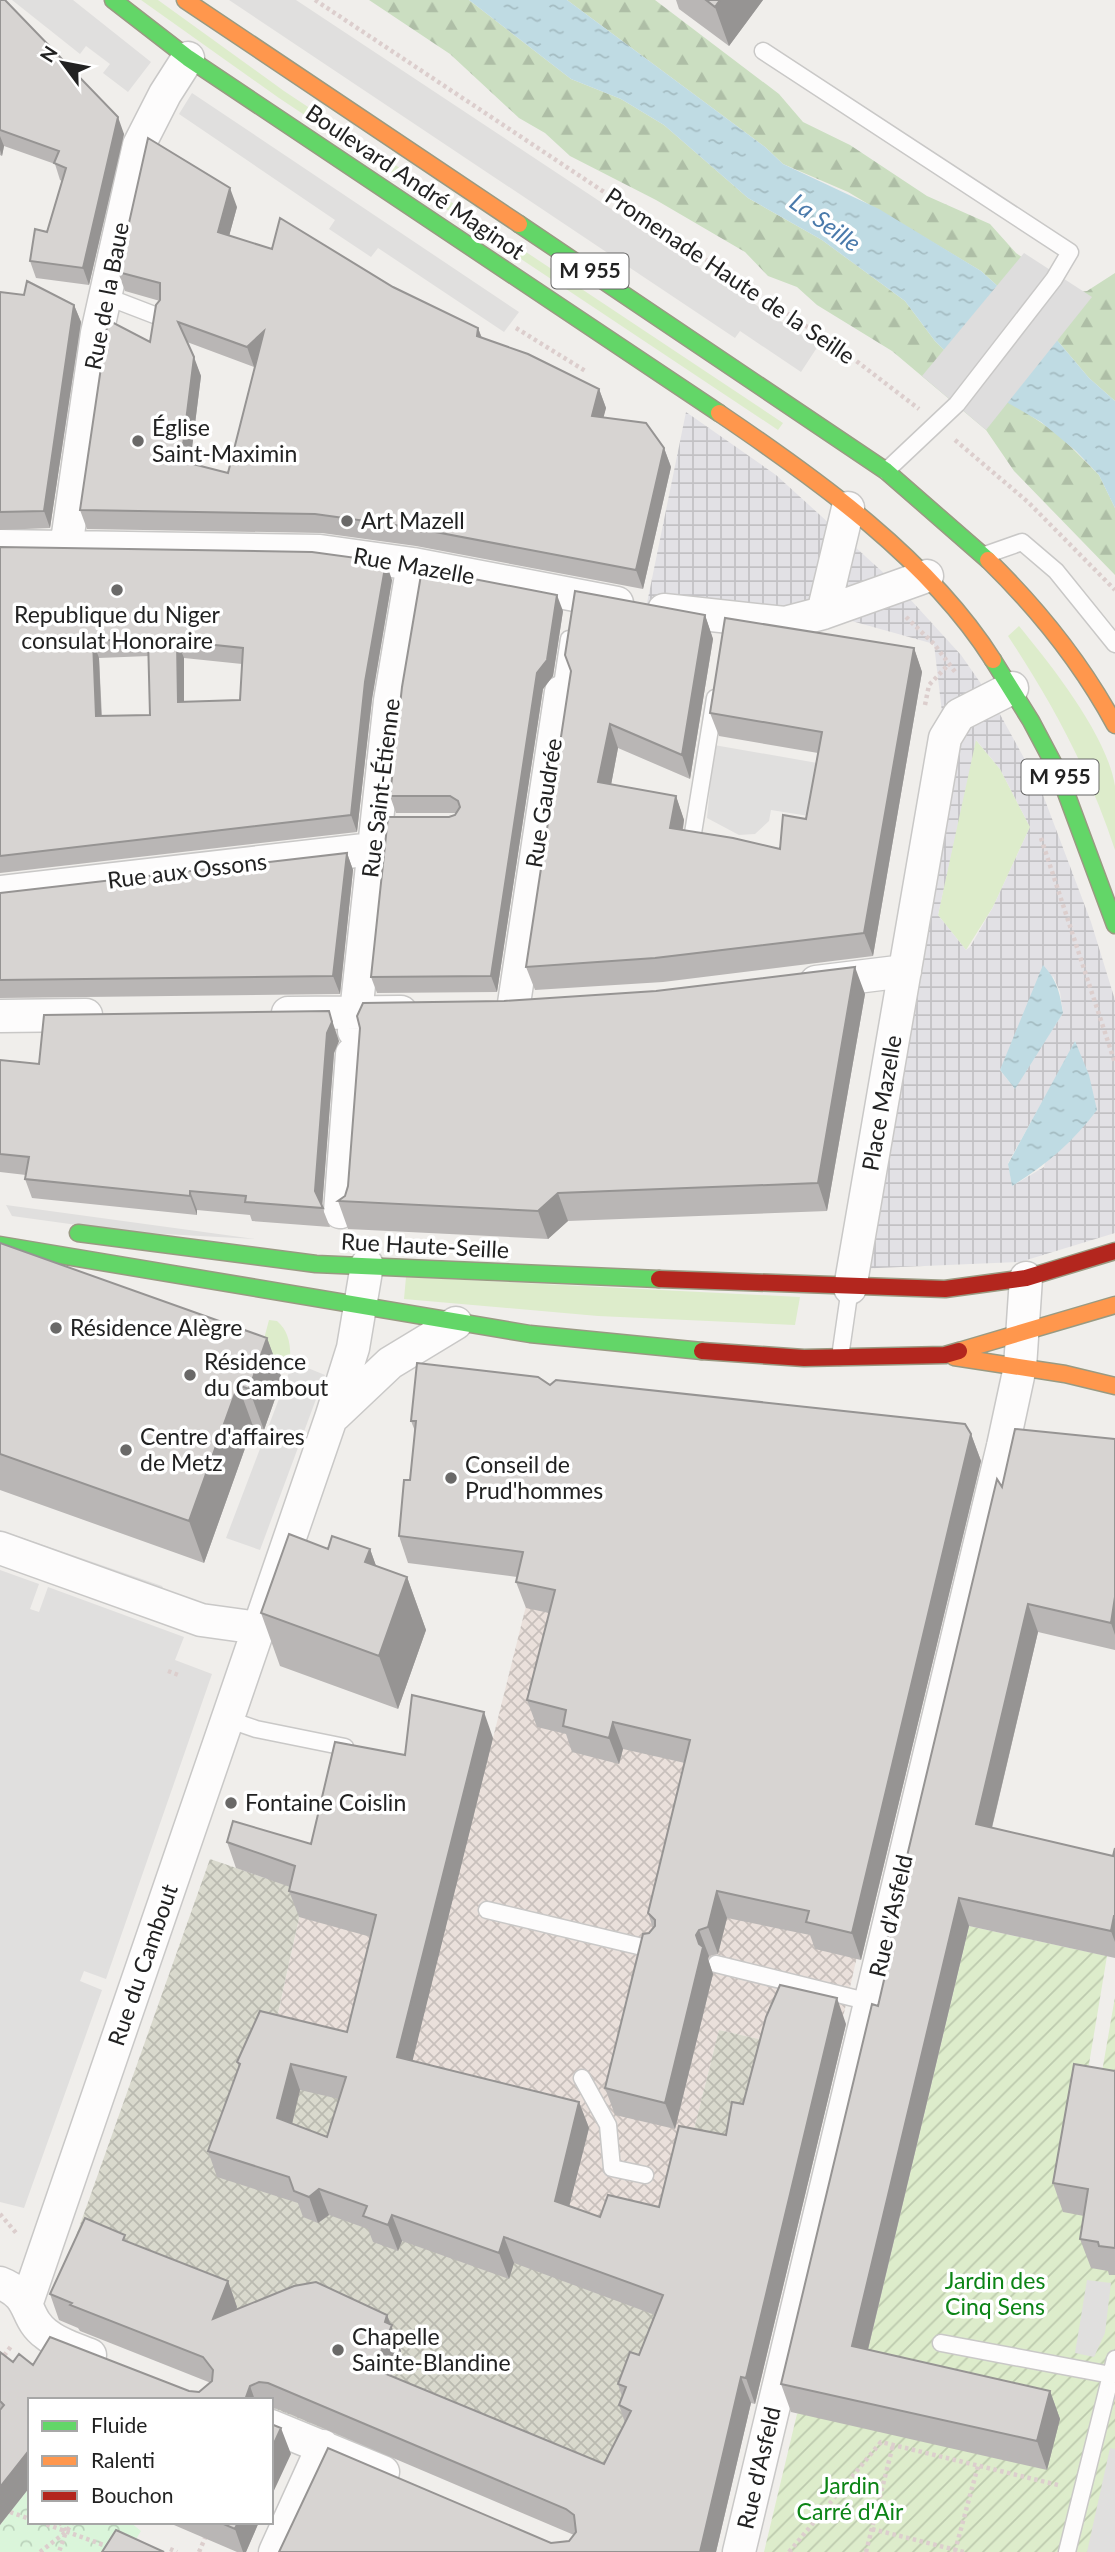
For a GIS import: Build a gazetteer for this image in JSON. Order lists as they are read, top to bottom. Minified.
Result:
{"streets":{"main road":["Boulevard André Maginot","M 955","Rue Haute-Seille"],"street":["Rue de la Baue","Rue Mazelle","Rue Saint-Étienne","Rue Gaudrée","Rue aux Ossons","Place Mazelle","Rue d'Asfeld","Rue du Cambout"],"path":["Promenade Haute de la Seille"]},"crossings":[["Boulevard André Maginot","M 955"],["Boulevard André Maginot","Rue de la Baue"],["Boulevard André Maginot","Rue Mazelle"],["M 955","Rue Mazelle"],["M 955","Place Mazelle"],["Rue de la Baue","Rue Mazelle"],["Rue Mazelle","Rue Saint-Étienne"],["Rue Mazelle","Rue Gaudrée"],["Rue Saint-Étienne","Rue aux Ossons"],["Place Mazelle","Rue Haute-Seille"],["Rue Haute-Seille","Rue du Cambout"]],"water":["La Seille"],"parks":["Jardin des Cinq Sens","Jardin Carré d'Air"],"places":["Église Saint-Maximin","Art Mazell","Republique du Niger consulat Honoraire","Résidence Alègre","Résidence du Cambout","Centre d'affaires de Metz","Conseil de Prud'hommes","Fontaine Coislin","Chapelle Sainte-Blandine"],"legend":["Fluide","Ralenti","Bouchon"],"north":"top left"}
